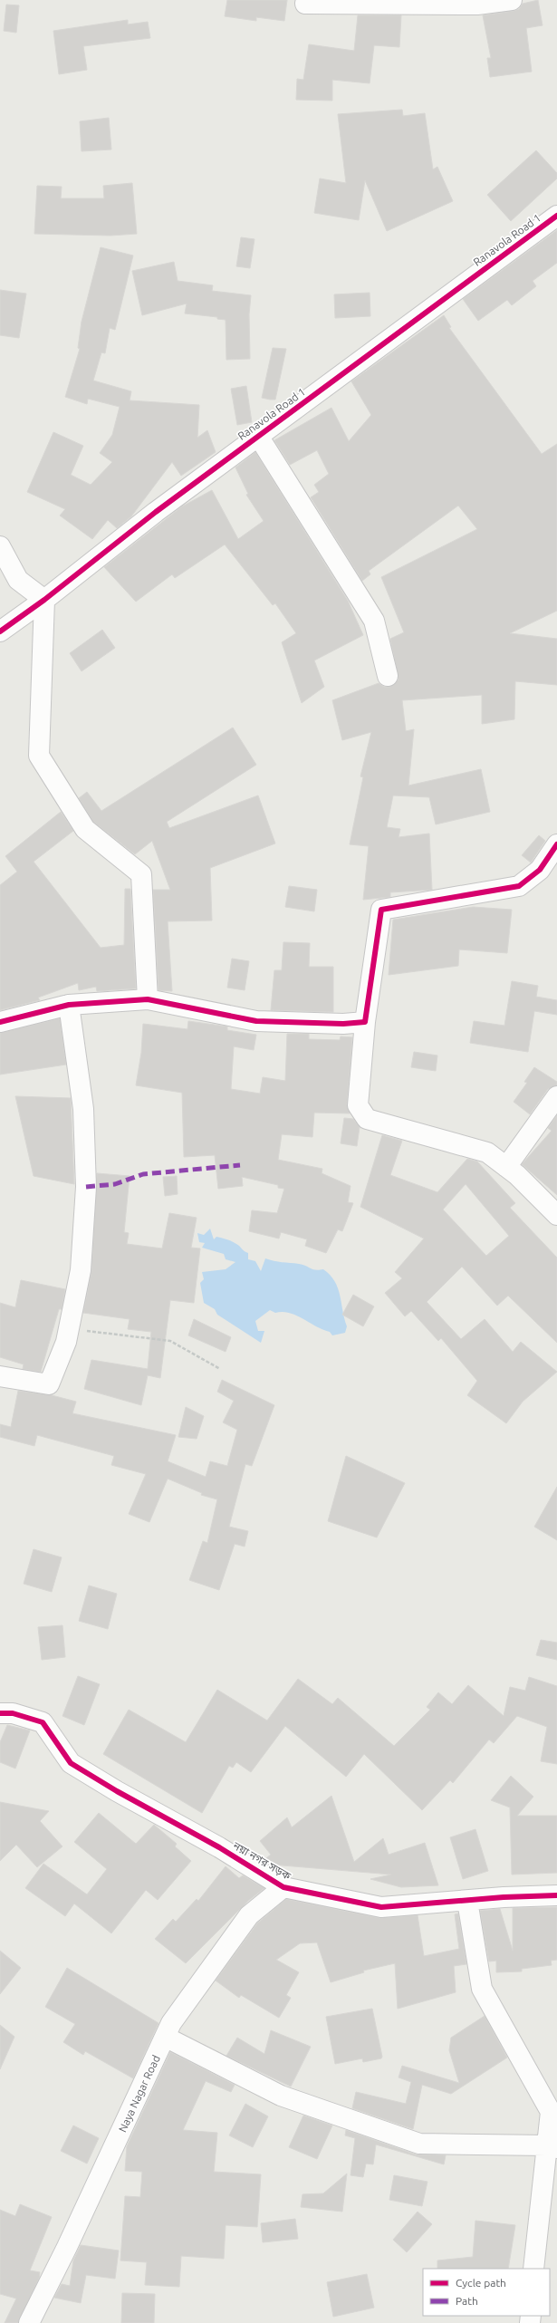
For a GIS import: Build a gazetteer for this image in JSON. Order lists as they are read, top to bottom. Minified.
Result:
{"streets":{"street":["Ranavola Road 1","নয়া নগর সড়ক","Naya Nagar Road"]},"crossings":[["নয়া নগর সড়ক","Naya Nagar Road"]],"legend":["Cycle path","Path"]}
